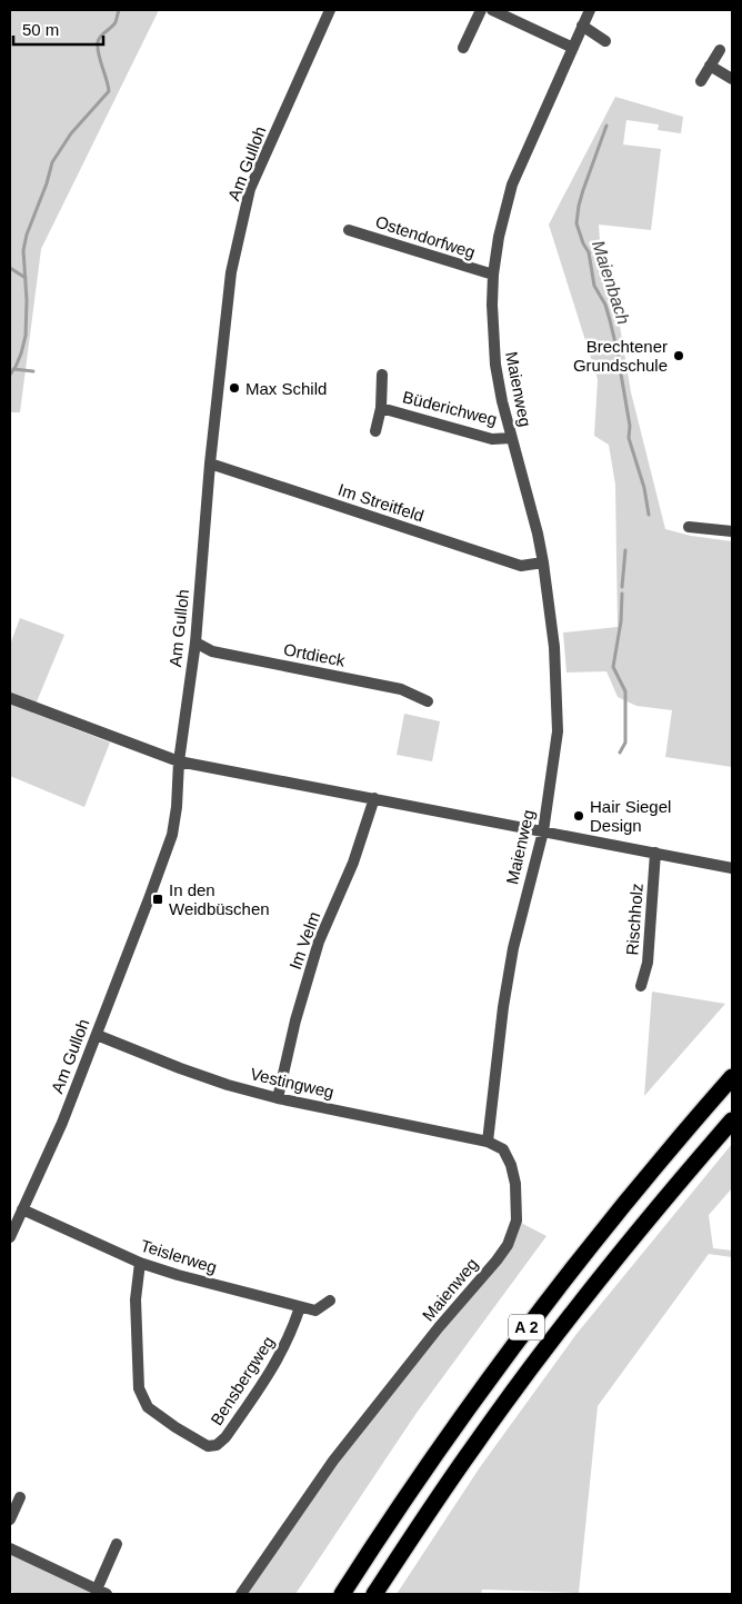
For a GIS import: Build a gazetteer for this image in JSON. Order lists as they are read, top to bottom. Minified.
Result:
{"streets":{"highway":["A 2"],"street":["Am Gulloh","Ostendorfweg","Maienweg","Büderichweg","Im Streitfeld","Ortdieck","Rischholz","Im Velm","Vestingweg","Teislerweg","Bensbergweg"]},"crossings":[["Am Gulloh","Im Streitfeld"],["Am Gulloh","Ortdieck"],["Am Gulloh","Vestingweg"],["Am Gulloh","Teislerweg"],["Ostendorfweg","Maienweg"],["Maienweg","Büderichweg"],["Maienweg","Im Streitfeld"],["Maienweg","Vestingweg"],["Im Velm","Vestingweg"],["Teislerweg","Bensbergweg"]],"water":["Maienbach"],"places":{"other":["Brechtener Grundschule","Max Schild","Hair Siegel Design"],"transit":["In den Weidbüschen"]},"scale_bar":"50 m"}
